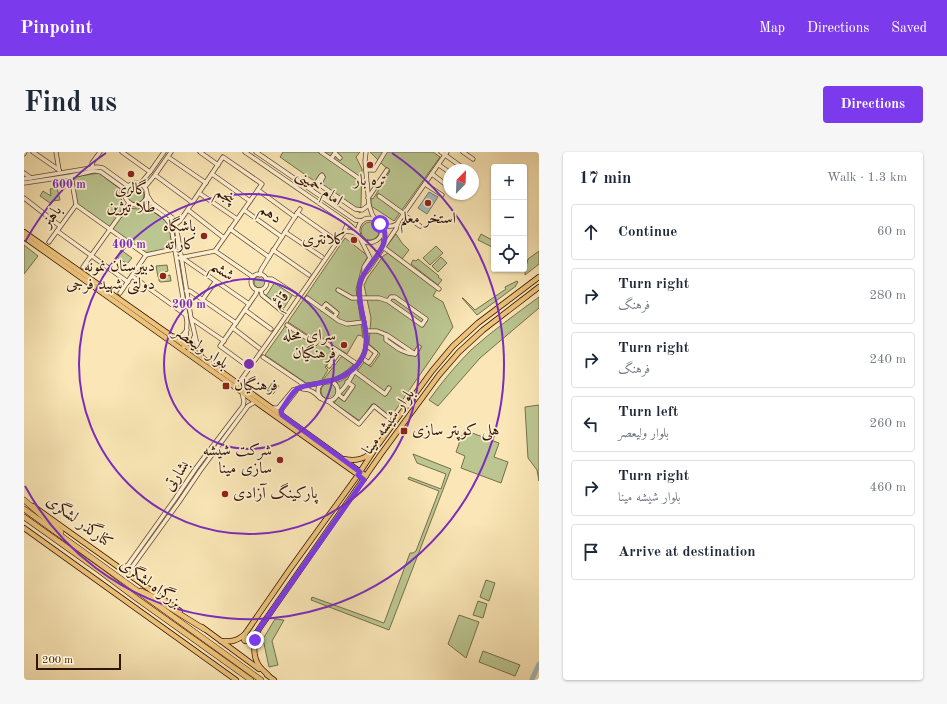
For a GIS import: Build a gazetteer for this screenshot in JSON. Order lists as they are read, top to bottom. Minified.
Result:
{"streets":{"highway":["بزرگراه لشگری"],"main road":["بلوار ولیعصر","بلوار شیشه مینا","کنارگذر لشگری"],"street":["امام خمینی","پنجم","دهم","باهنر","ششم","قائم","بشارتی"]},"crossings":[["قائم","بلوار ولیعصر"],["بلوار ولیعصر","بلوار شیشه مینا"],["بلوار ولیعصر","بشارتی"],["بلوار شیشه مینا","کنارگذر لشگری"],["بشارتی","کنارگذر لشگری"]],"places":{"other":["تره بار","گالری طلا تیژین","استخر معلم","باشگاه کاراته","کلانتری","دبیرستان نمونه دولتی شهید فرجی","سرای محله فرهنگیان","شرکت شیشه سازی مینا","پارکینگ آزادی"],"transit":["فرهنگیان","هلی کوپتر سازی"]},"scale_bar":"200 m","north":"top right","page":{"header":"Pinpoint","nav":["Map","Directions","Saved"],"buttons":"Directions","title":"Find us","heading":["17 min","Walk · 1.3 km"],"map_buttons":["+","−"],"list":[["Continue","60 m"],["Turn right","فرهنگ","280 m"],["Turn right","فرهنگ","240 m"],["Turn left","بلوار ولیعصر","260 m"],["Turn right","بلوار شیشه مینا","460 m"],"Arrive at destination"],"scale":"200 m"},"rings":["600 m","400 m","200 m"]}
